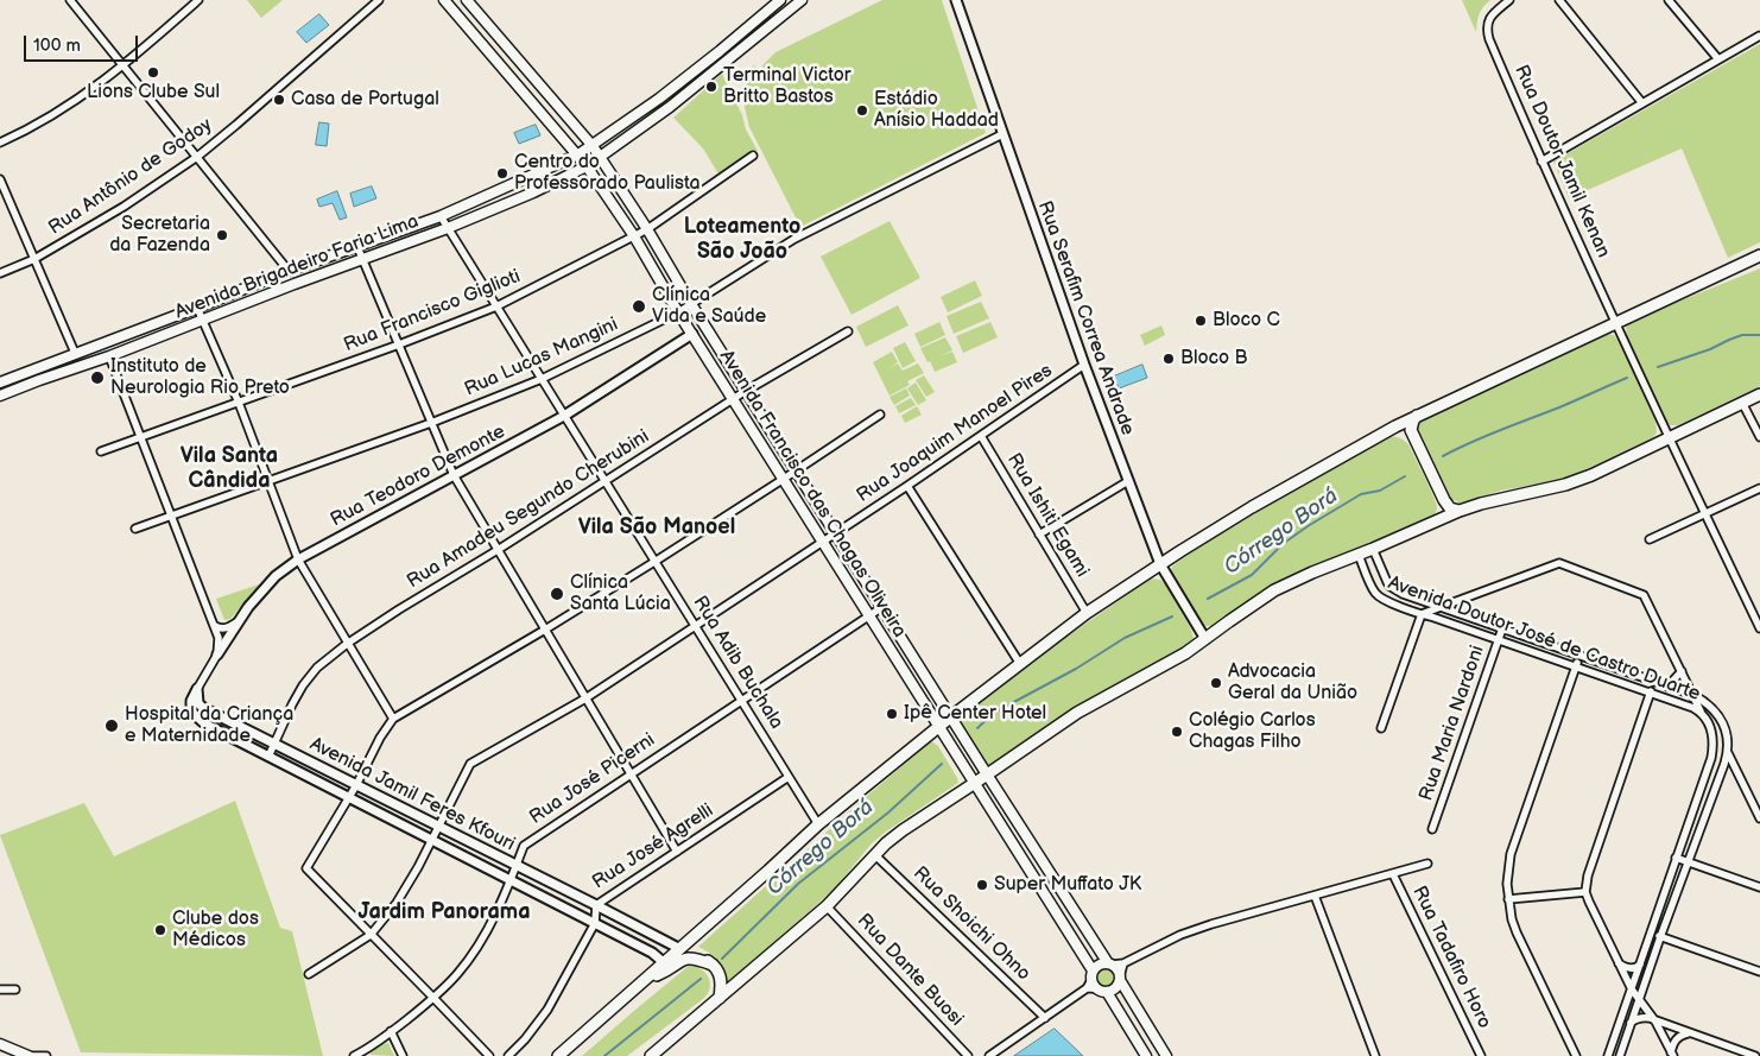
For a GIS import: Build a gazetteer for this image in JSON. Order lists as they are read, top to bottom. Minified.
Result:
{"streets":{"main road":["Avenida Brigadeiro Faria Lima","Avenida Francisco das Chagas Oliveira"],"street":["Rua Doutor Jamil Kenan","Rua Antônio de Godoy","Rua Francisco Giglioti","Rua Serafim Correa Andrade","Rua Lucas Mangini","Rua Joaquim Manoel Pires","Rua Teodoro Demonte","Rua Amadeu Segundo Cherubini","Rua Ishiti Egami","Avenida Doutor José de Castro Duarte","Rua Adib Buchala","Rua Maria Nardoni","Rua José Picerni","Avenida Jamil Feres Kfouri","Rua José Agrelli","Rua Shoichi Ohno","Rua Tadafiro Horo","Rua Dante Buosi"]},"crossings":[["Avenida Brigadeiro Faria Lima","Avenida Francisco das Chagas Oliveira"],["Avenida Brigadeiro Faria Lima","Rua Adib Buchala"],["Rua Francisco Giglioti","Avenida Francisco das Chagas Oliveira"],["Rua Francisco Giglioti","Rua Adib Buchala"],["Rua Serafim Correa Andrade","Rua Lucas Mangini"],["Rua Serafim Correa Andrade","Rua Joaquim Manoel Pires"],["Rua Lucas Mangini","Avenida Francisco das Chagas Oliveira"],["Rua Lucas Mangini","Rua Adib Buchala"],["Rua Joaquim Manoel Pires","Avenida Francisco das Chagas Oliveira"],["Rua Joaquim Manoel Pires","Rua Ishiti Egami"],["Rua Joaquim Manoel Pires","Rua Adib Buchala"],["Rua Joaquim Manoel Pires","Avenida Jamil Feres Kfouri"],["Rua Teodoro Demonte","Avenida Francisco das Chagas Oliveira"],["Rua Teodoro Demonte","Rua Adib Buchala"],["Rua Teodoro Demonte","Avenida Jamil Feres Kfouri"],["Avenida Francisco das Chagas Oliveira","Rua Amadeu Segundo Cherubini"],["Avenida Francisco das Chagas Oliveira","Rua José Picerni"],["Rua Amadeu Segundo Cherubini","Rua Adib Buchala"],["Rua Amadeu Segundo Cherubini","Avenida Jamil Feres Kfouri"],["Avenida Doutor José de Castro Duarte","Rua Maria Nardoni"],["Rua Adib Buchala","Rua José Picerni"],["Rua Adib Buchala","Rua José Agrelli"],["Rua José Picerni","Avenida Jamil Feres Kfouri"],["Avenida Jamil Feres Kfouri","Rua José Agrelli"]],"districts":["Loteamento São João","Vila Santa Cândida","Vila São Manoel","Jardim Panorama"],"water":["Córrego Borá"],"places":["Lions Clube Sul","Terminal Victor Britto Bastos","Casa de Portugal","Estádio Anísio Haddad","Centro do Professorado Paulista","Secretaria da Fazenda","Clínica Vida e Saúde","Bloco C","Bloco B","Instituto de Neurologia Rio Preto","Clínica Santa Lúcia","Advocacia Geral da União","Ipê Center Hotel","Hospital da Criança e Maternidade","Colégio Carlos Chagas Filho","Super Muffato JK","Clube dos Médicos"],"scale_bar":"100 m"}
